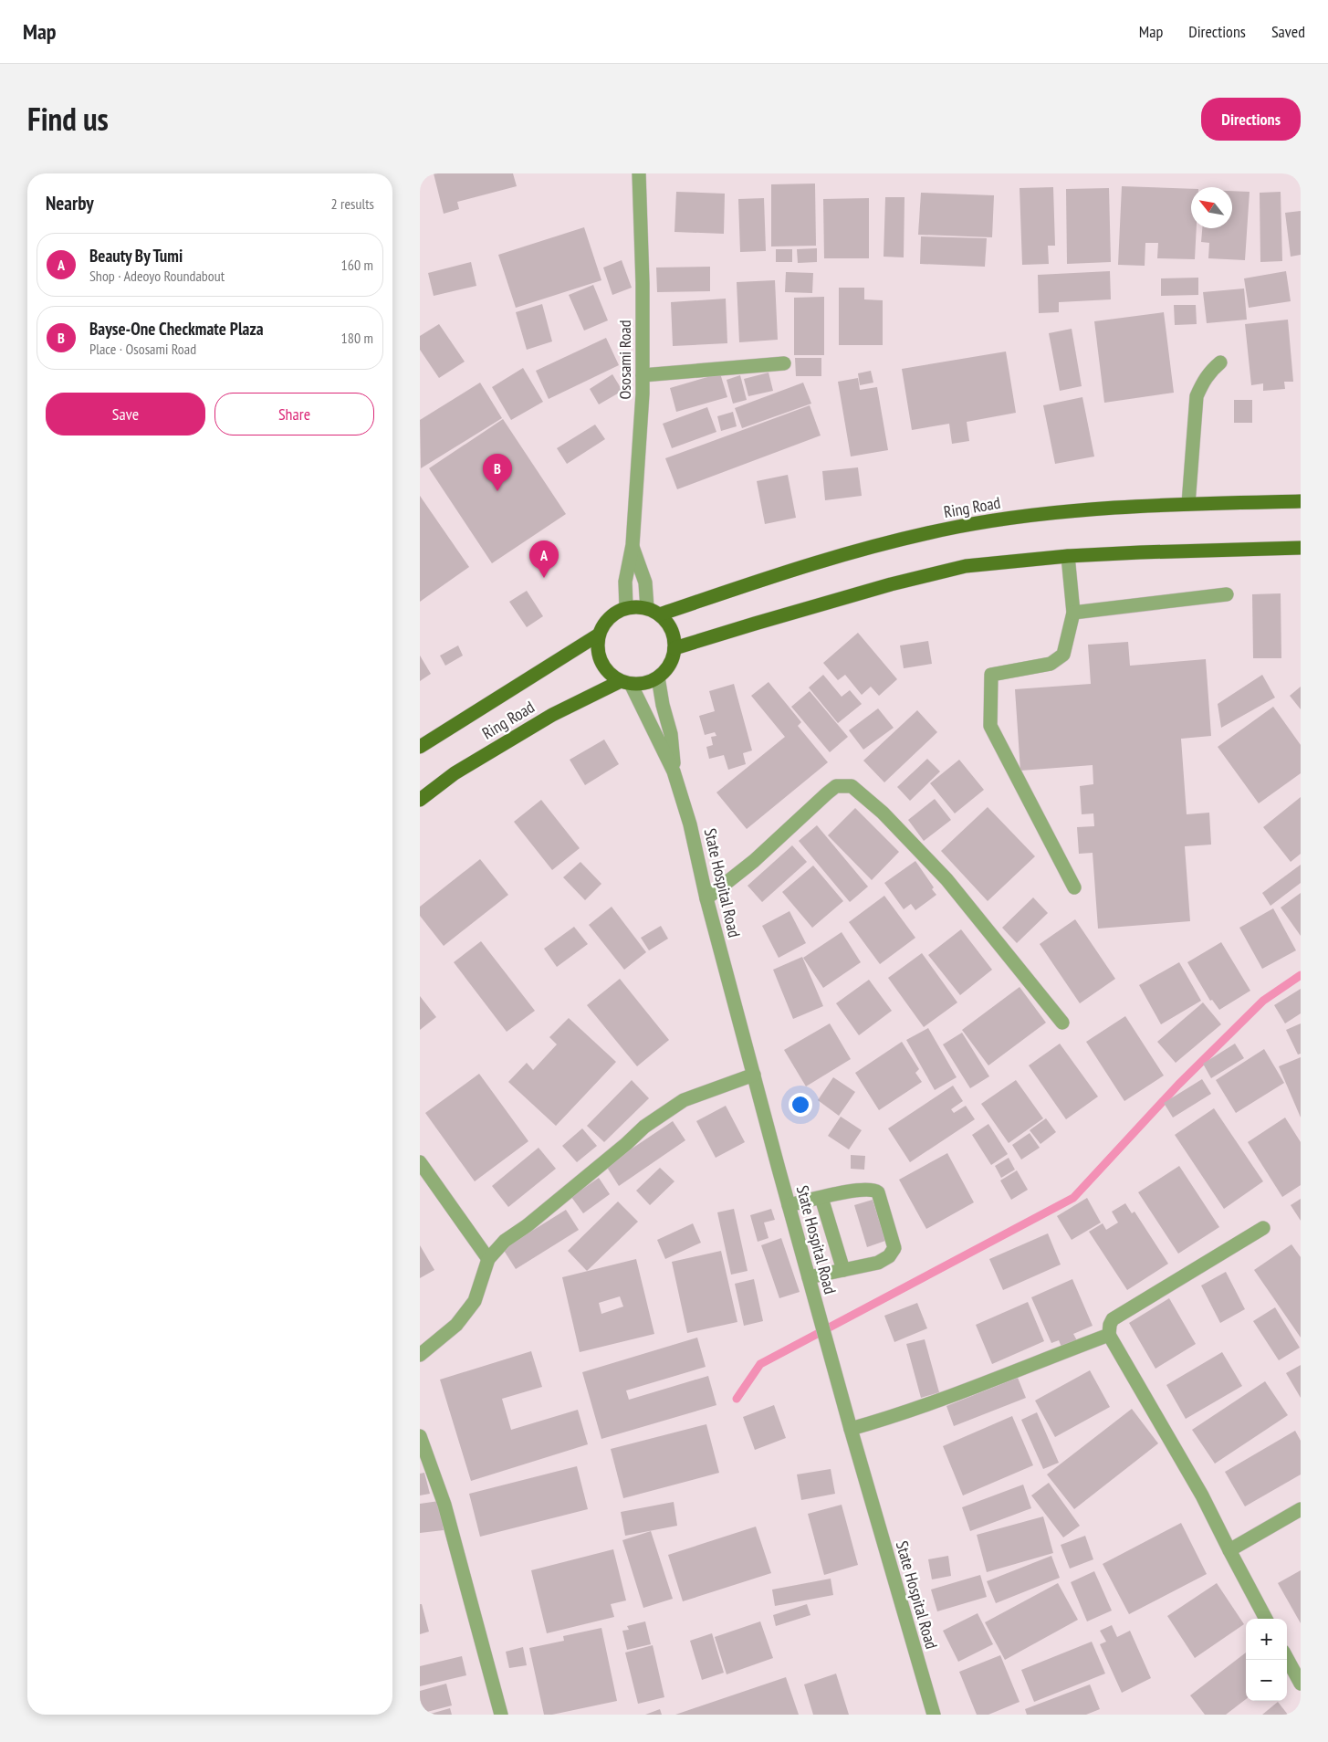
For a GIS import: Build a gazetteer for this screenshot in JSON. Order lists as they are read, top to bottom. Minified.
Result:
{"streets":{"main road":["Ring Road"],"street":["Ososami Road","State Hospital Road"]},"crossings":[["Ososami Road","Ring Road"]],"north":"top left","page":{"header":"Map","nav":["Map","Directions","Saved"],"title":"Find us","buttons":["Directions",["Save","Share"]],"heading":["Nearby","2 results"],"list":[{"mark":"A","name":"Beauty By Tumi","note":"Shop · Adeoyo Roundabout","value":"160 m"},{"mark":"B","name":"Bayse-One Checkmate Plaza","note":"Place · Ososami Road","value":"180 m"}],"pins":["B","A"],"map_buttons":["+","−"]}}
